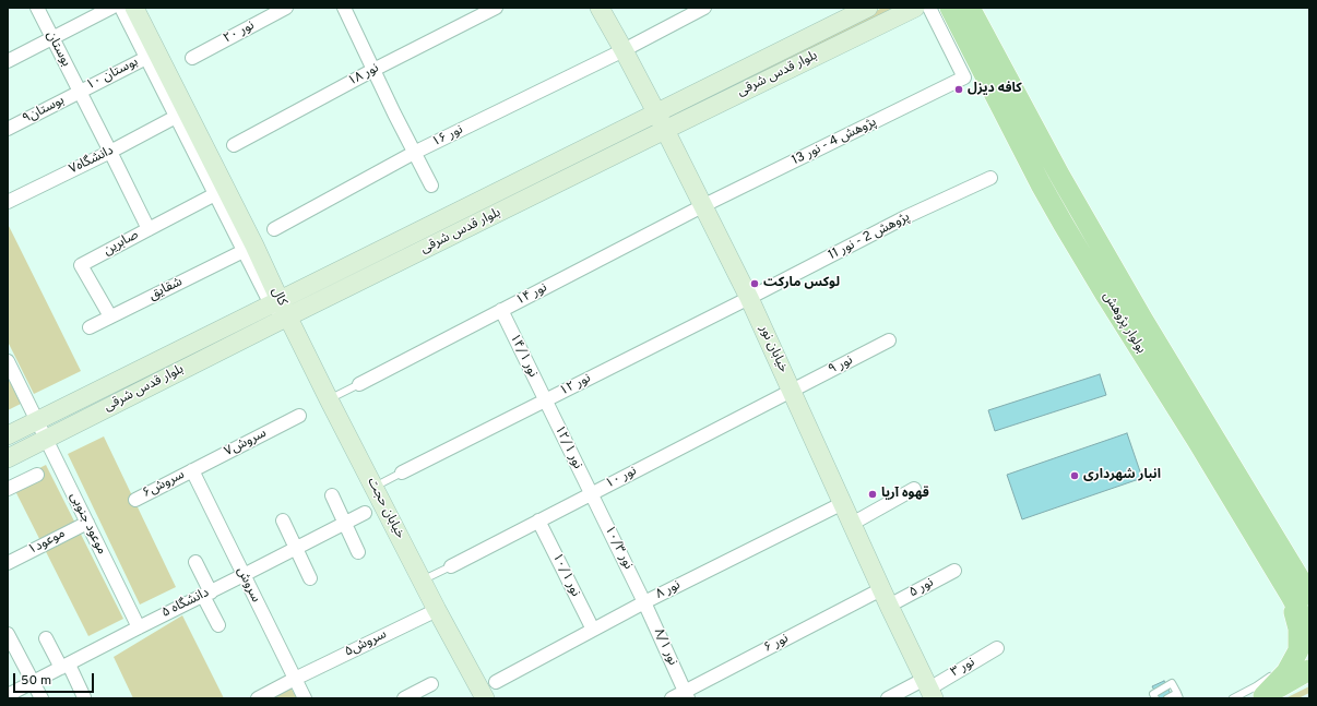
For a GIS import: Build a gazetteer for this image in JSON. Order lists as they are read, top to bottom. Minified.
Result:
{"streets":{"main road":["بلوار قدس شرقی","کال","بولوار پژوهش","خیابان نور","خیابان حجت"],"street":["نور ۲۰","بوستان","بوستان ۱۰","نور ۱۸","بوستان۹","نور ۱۶","پژوهش 4 - نور 13","دانشگاه۷","پژوهش 2 - نور 11","صابرین","شقایق","نور ۱۴","نور ۱۴/۱","نور ۹","نور ۱۲","سروش۷","نور ۱۲/۱","نور ۱۰","سروش۶","موعود جنوبی","موعود۱","نور ۱۰/۳","نور ۱۰/۱","سروش","نور ۵","نور ۸","دانشگاه ۵","سروش۵","نور ۶","نور ۸/۱","نور ۳"]},"crossings":[["بوستان","بوستان ۱۰"],["بوستان","بوستان۹"],["بوستان","دانشگاه۷"],["بوستان","صابرین"],["بوستان ۱۰","بوستان۹"],["بوستان ۱۰","کال"],["بلوار قدس شرقی","کال"],["بلوار قدس شرقی","خیابان نور"],["بلوار قدس شرقی","خیابان حجت"],["بلوار قدس شرقی","موعود جنوبی"],["نور ۱۶","خیابان نور"],["پژوهش 4 - نور 13","نور ۱۴"],["پژوهش 4 - نور 13","خیابان نور"],["دانشگاه۷","کال"],["پژوهش 2 - نور 11","خیابان نور"],["پژوهش 2 - نور 11","نور ۱۲"],["صابرین","شقایق"],["صابرین","کال"],["شقایق","کال"],["نور ۱۴","خیابان نور"],["نور ۱۴","نور ۱۴/۱"],["کال","خیابان حجت"],["خیابان نور","نور ۹"],["خیابان نور","نور ۱۲"],["خیابان نور","نور ۱۰"],["خیابان نور","نور ۵"],["خیابان نور","نور ۸"],["خیابان نور","نور ۶"],["خیابان نور","نور ۳"],["نور ۱۴/۱","نور ۱۲"],["نور ۱۴/۱","نور ۱۲/۱"],["نور ۹","نور ۱۰"],["نور ۱۲","نور ۱۲/۱"],["سروش۷","سروش۶"],["سروش۷","سروش"],["نور ۱۲/۱","نور ۱۰"],["نور ۱۲/۱","نور ۱۰/۳"],["نور ۱۰","نور ۱۰/۳"],["نور ۱۰","نور ۱۰/۱"],["سروش۶","سروش"],["خیابان حجت","نور ۸"],["خیابان حجت","سروش۵"],["موعود جنوبی","موعود۱"],["موعود جنوبی","دانشگاه ۵"],["نور ۱۰/۳","نور ۸"],["نور ۱۰/۳","نور ۸/۱"],["نور ۱۰/۱","نور ۸"],["سروش","دانشگاه ۵"],["سروش","سروش۵"],["نور ۵","نور ۶"],["نور ۸","نور ۸/۱"],["نور ۶","نور ۸/۱"]],"places":["کافه دیزل","لوکس مارکت","انبار شهرداری","قهوه آریا"],"scale_bar":"50 m"}
